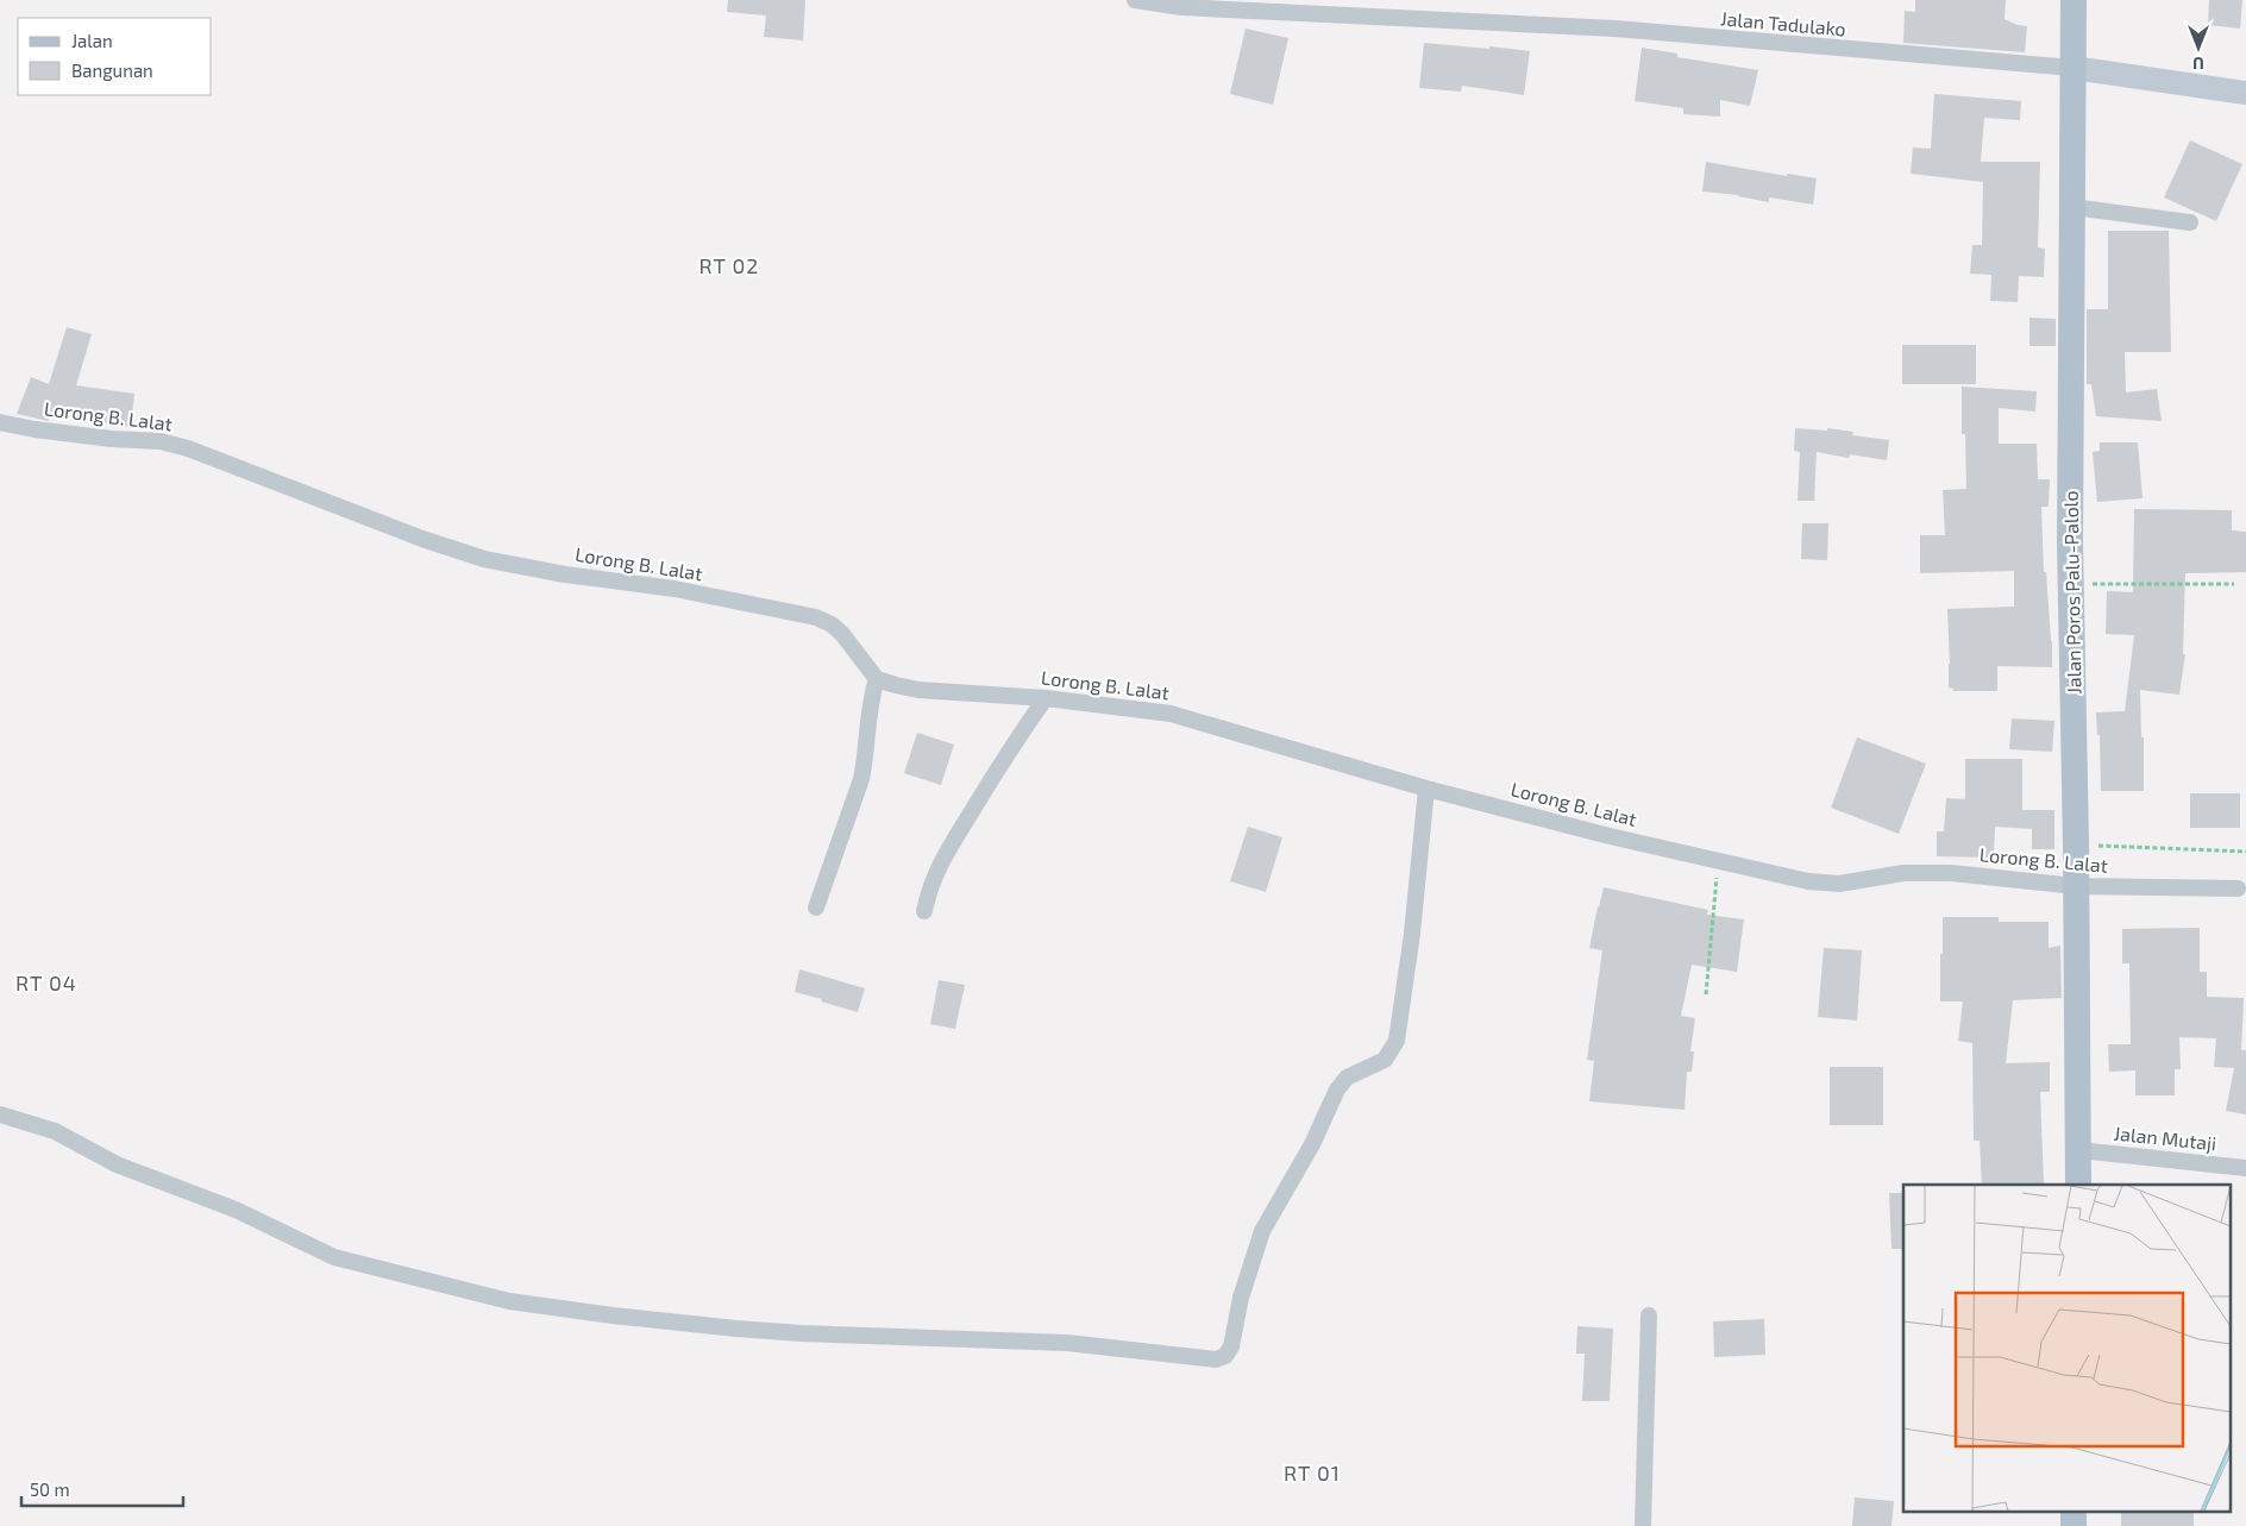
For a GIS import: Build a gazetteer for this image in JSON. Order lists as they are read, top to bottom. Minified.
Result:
{"streets":{"main road":["Jalan Poros Palu-Palolo"],"street":["Jalan Tadulako","Lorong B. Lalat","Jalan Mutaji"]},"crossings":[["Jalan Tadulako","Jalan Poros Palu-Palolo"],["Lorong B. Lalat","Jalan Poros Palu-Palolo"],["Jalan Poros Palu-Palolo","Jalan Mutaji"]],"districts":["RT 02","RT 04","RT 01"],"legend":["Jalan","Bangunan"],"scale_bar":"50 m","north":"bottom"}
